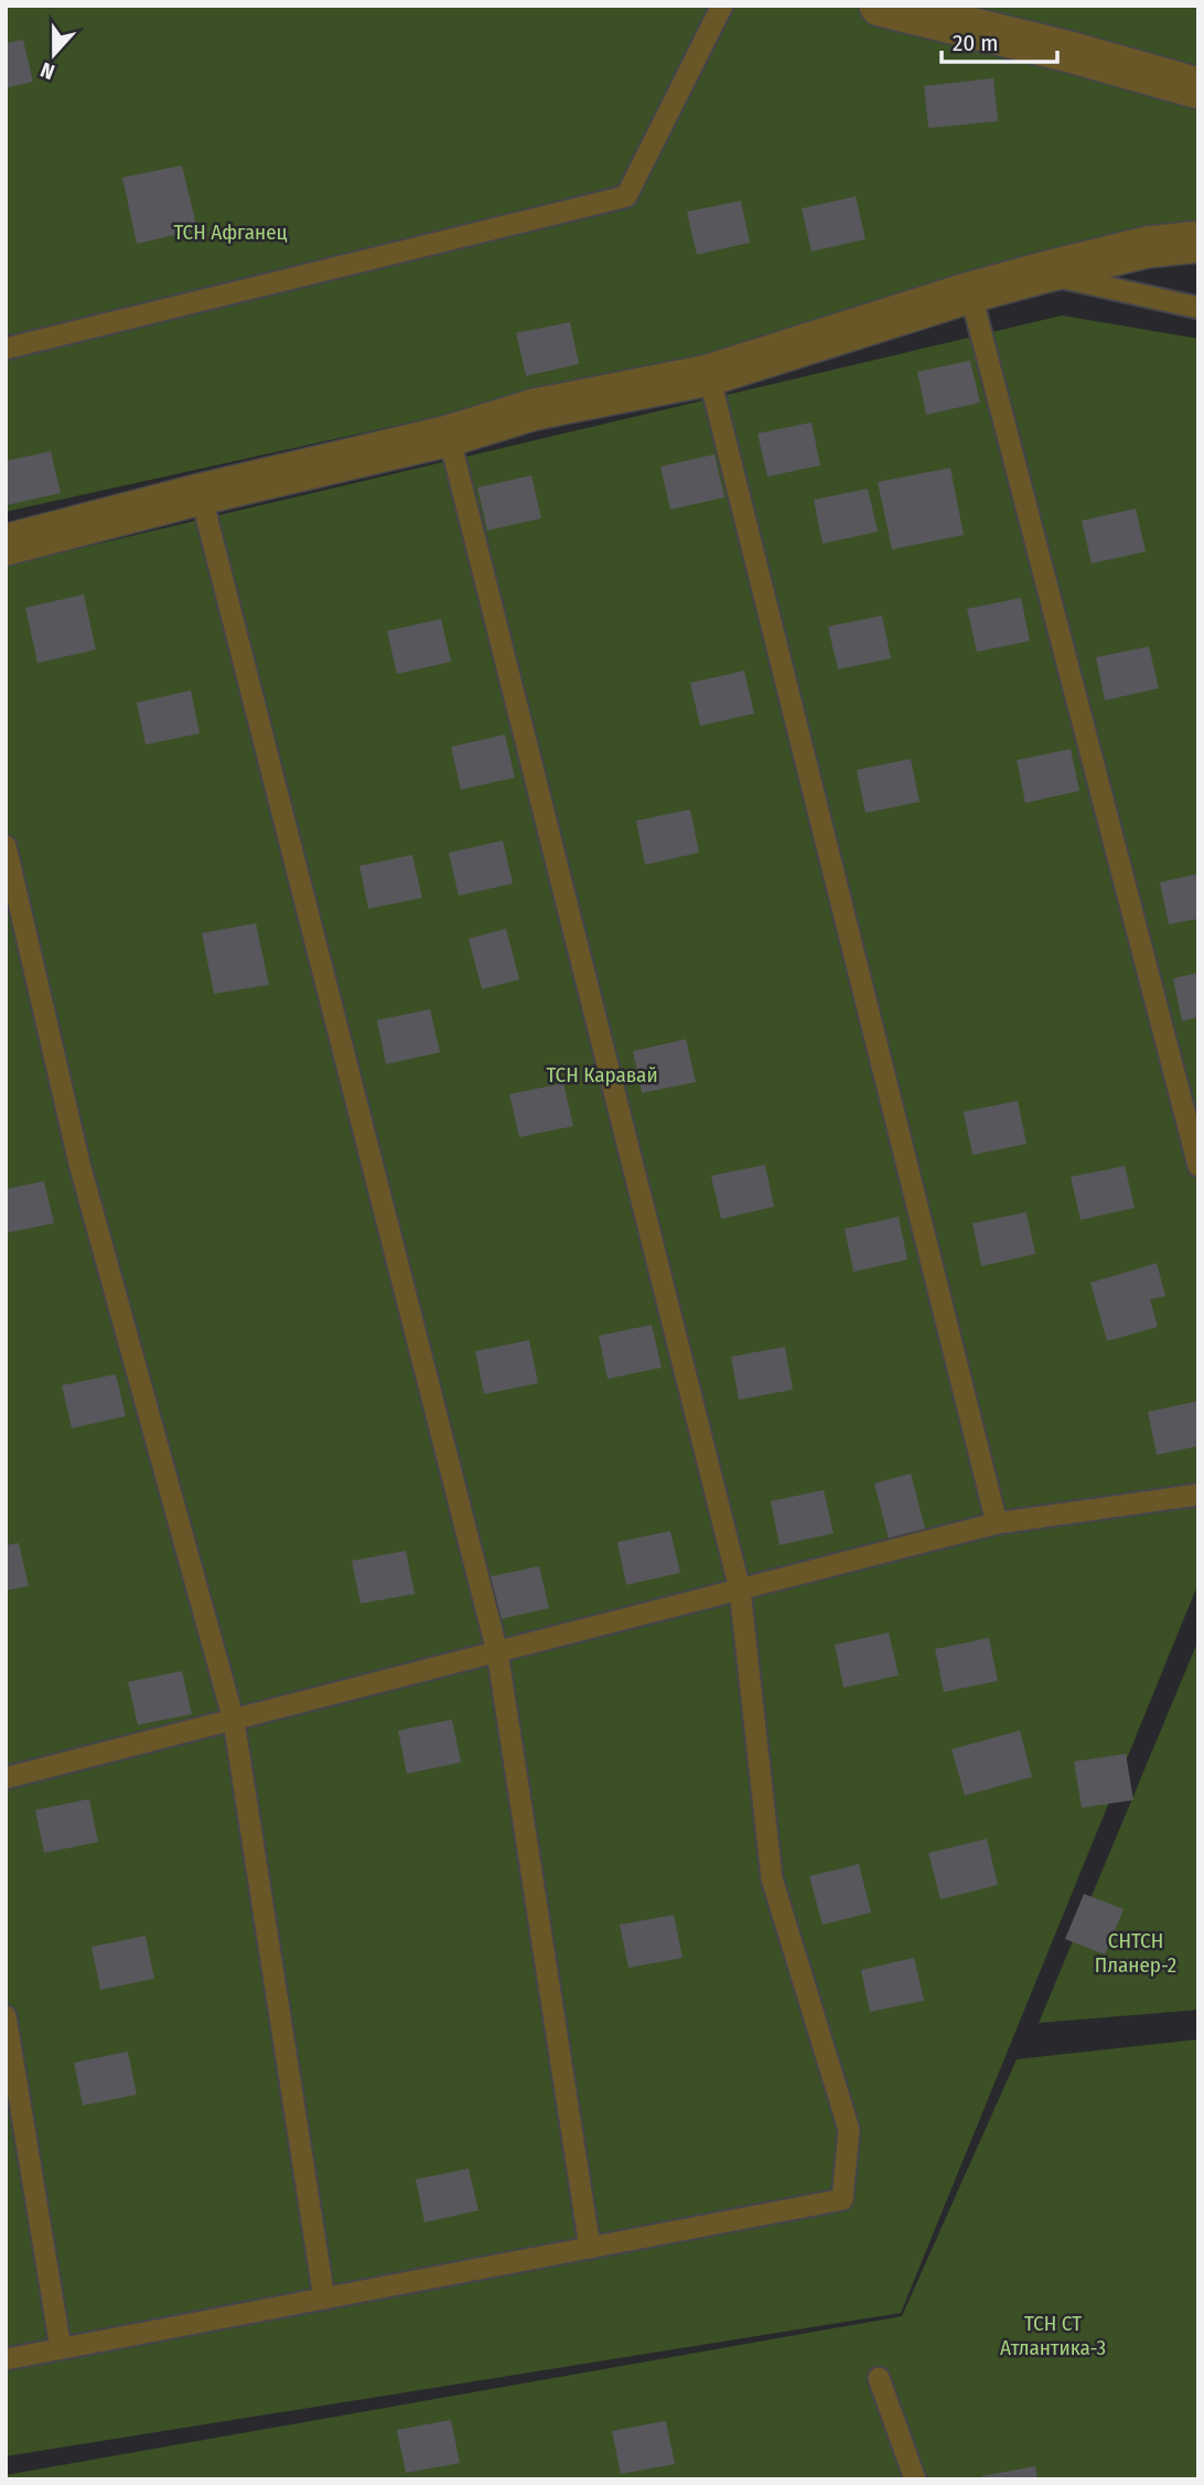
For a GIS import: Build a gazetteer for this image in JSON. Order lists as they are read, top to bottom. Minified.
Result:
{"parks":["ТСН Афганец","ТСН Каравай","СНТСН Планер-2","ТСН СТ Атлантика-3"],"scale_bar":"20 m","north":"bottom"}
